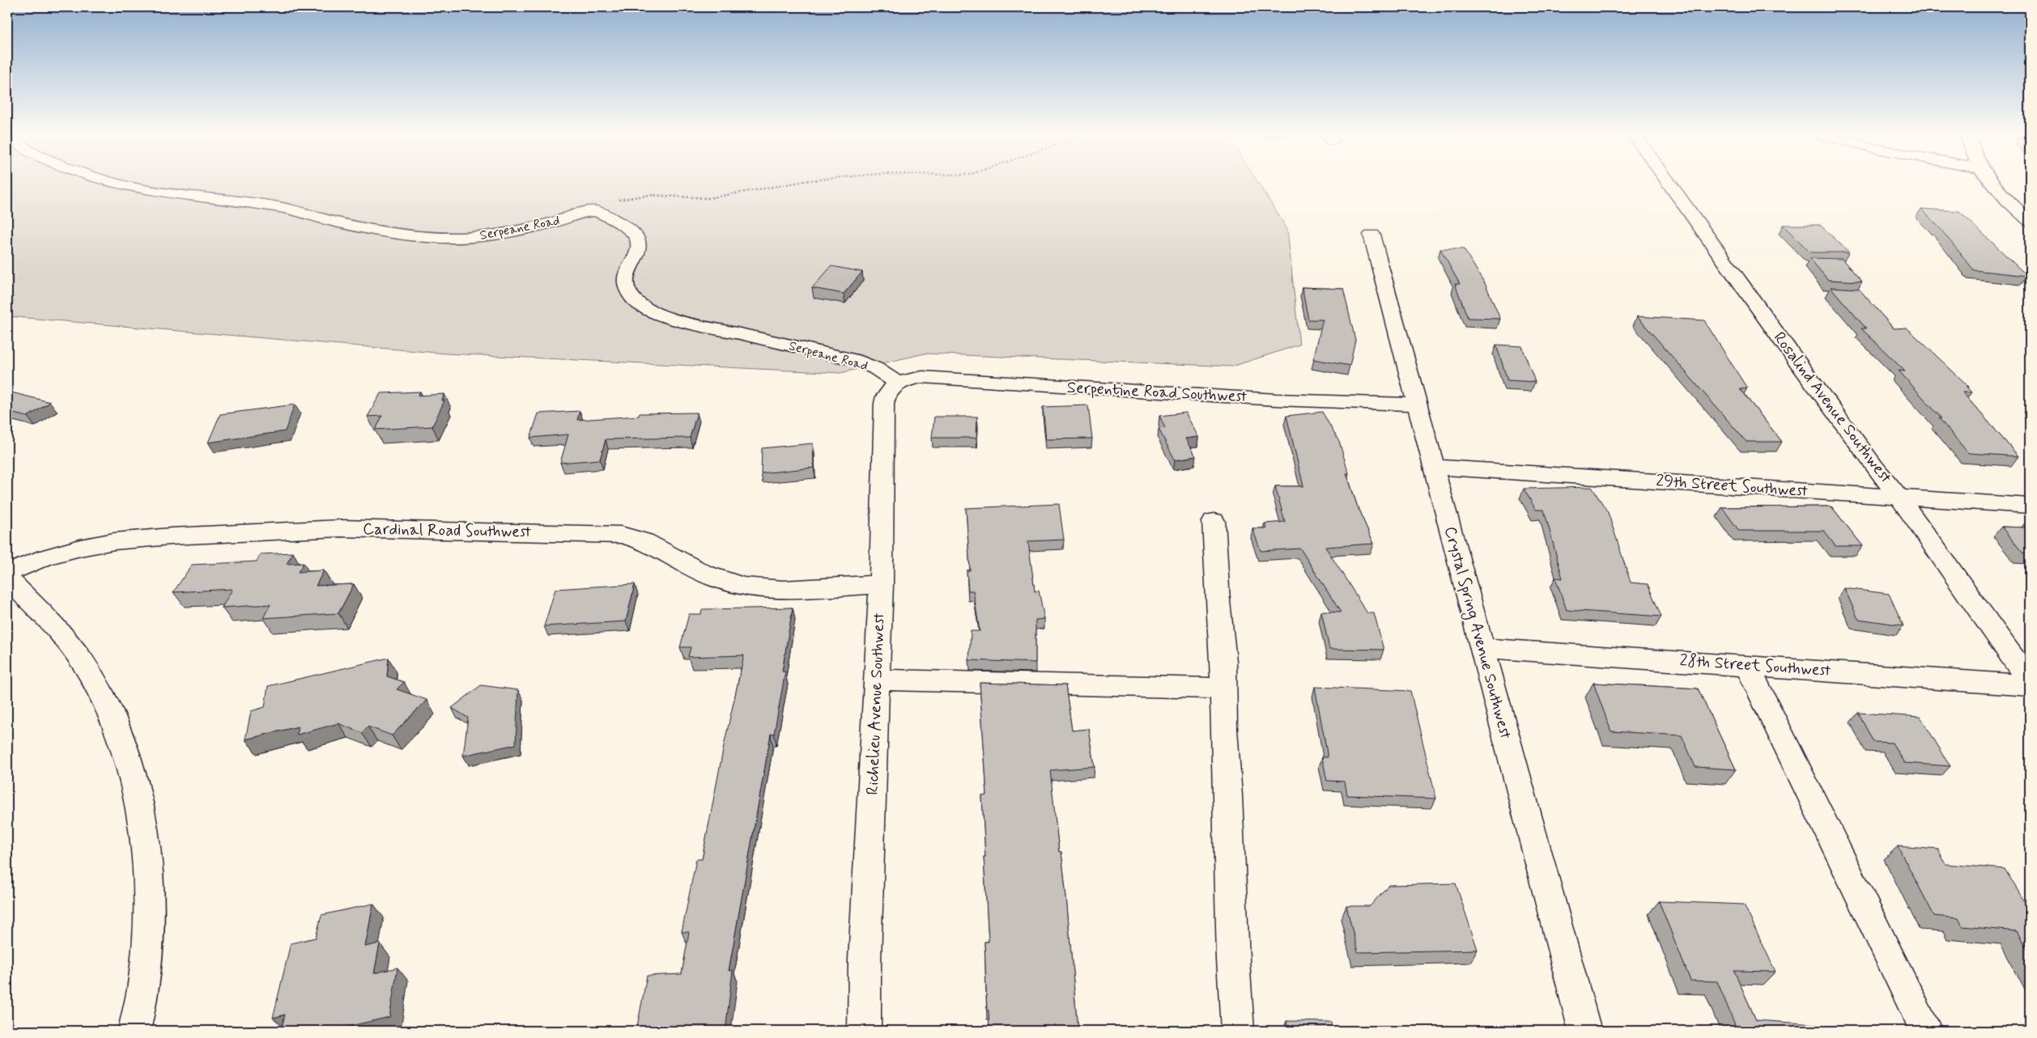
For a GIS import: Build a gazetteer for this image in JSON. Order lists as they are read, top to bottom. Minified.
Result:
{"streets":{"street":["Serpeane Road","Serpentine Road Southwest","Rosalind Avenue Southwest","29th Street Southwest","Cardinal Road Southwest","Crystal Spring Avenue Southwest","28th Street Southwest","Richelieu Avenue Southwest"]},"crossings":[["Serpeane Road","Serpentine Road Southwest"],["Serpeane Road","Richelieu Avenue Southwest"],["Serpentine Road Southwest","Crystal Spring Avenue Southwest"],["Serpentine Road Southwest","Richelieu Avenue Southwest"],["Rosalind Avenue Southwest","29th Street Southwest"],["29th Street Southwest","Crystal Spring Avenue Southwest"],["Cardinal Road Southwest","Richelieu Avenue Southwest"],["Crystal Spring Avenue Southwest","28th Street Southwest"]]}
